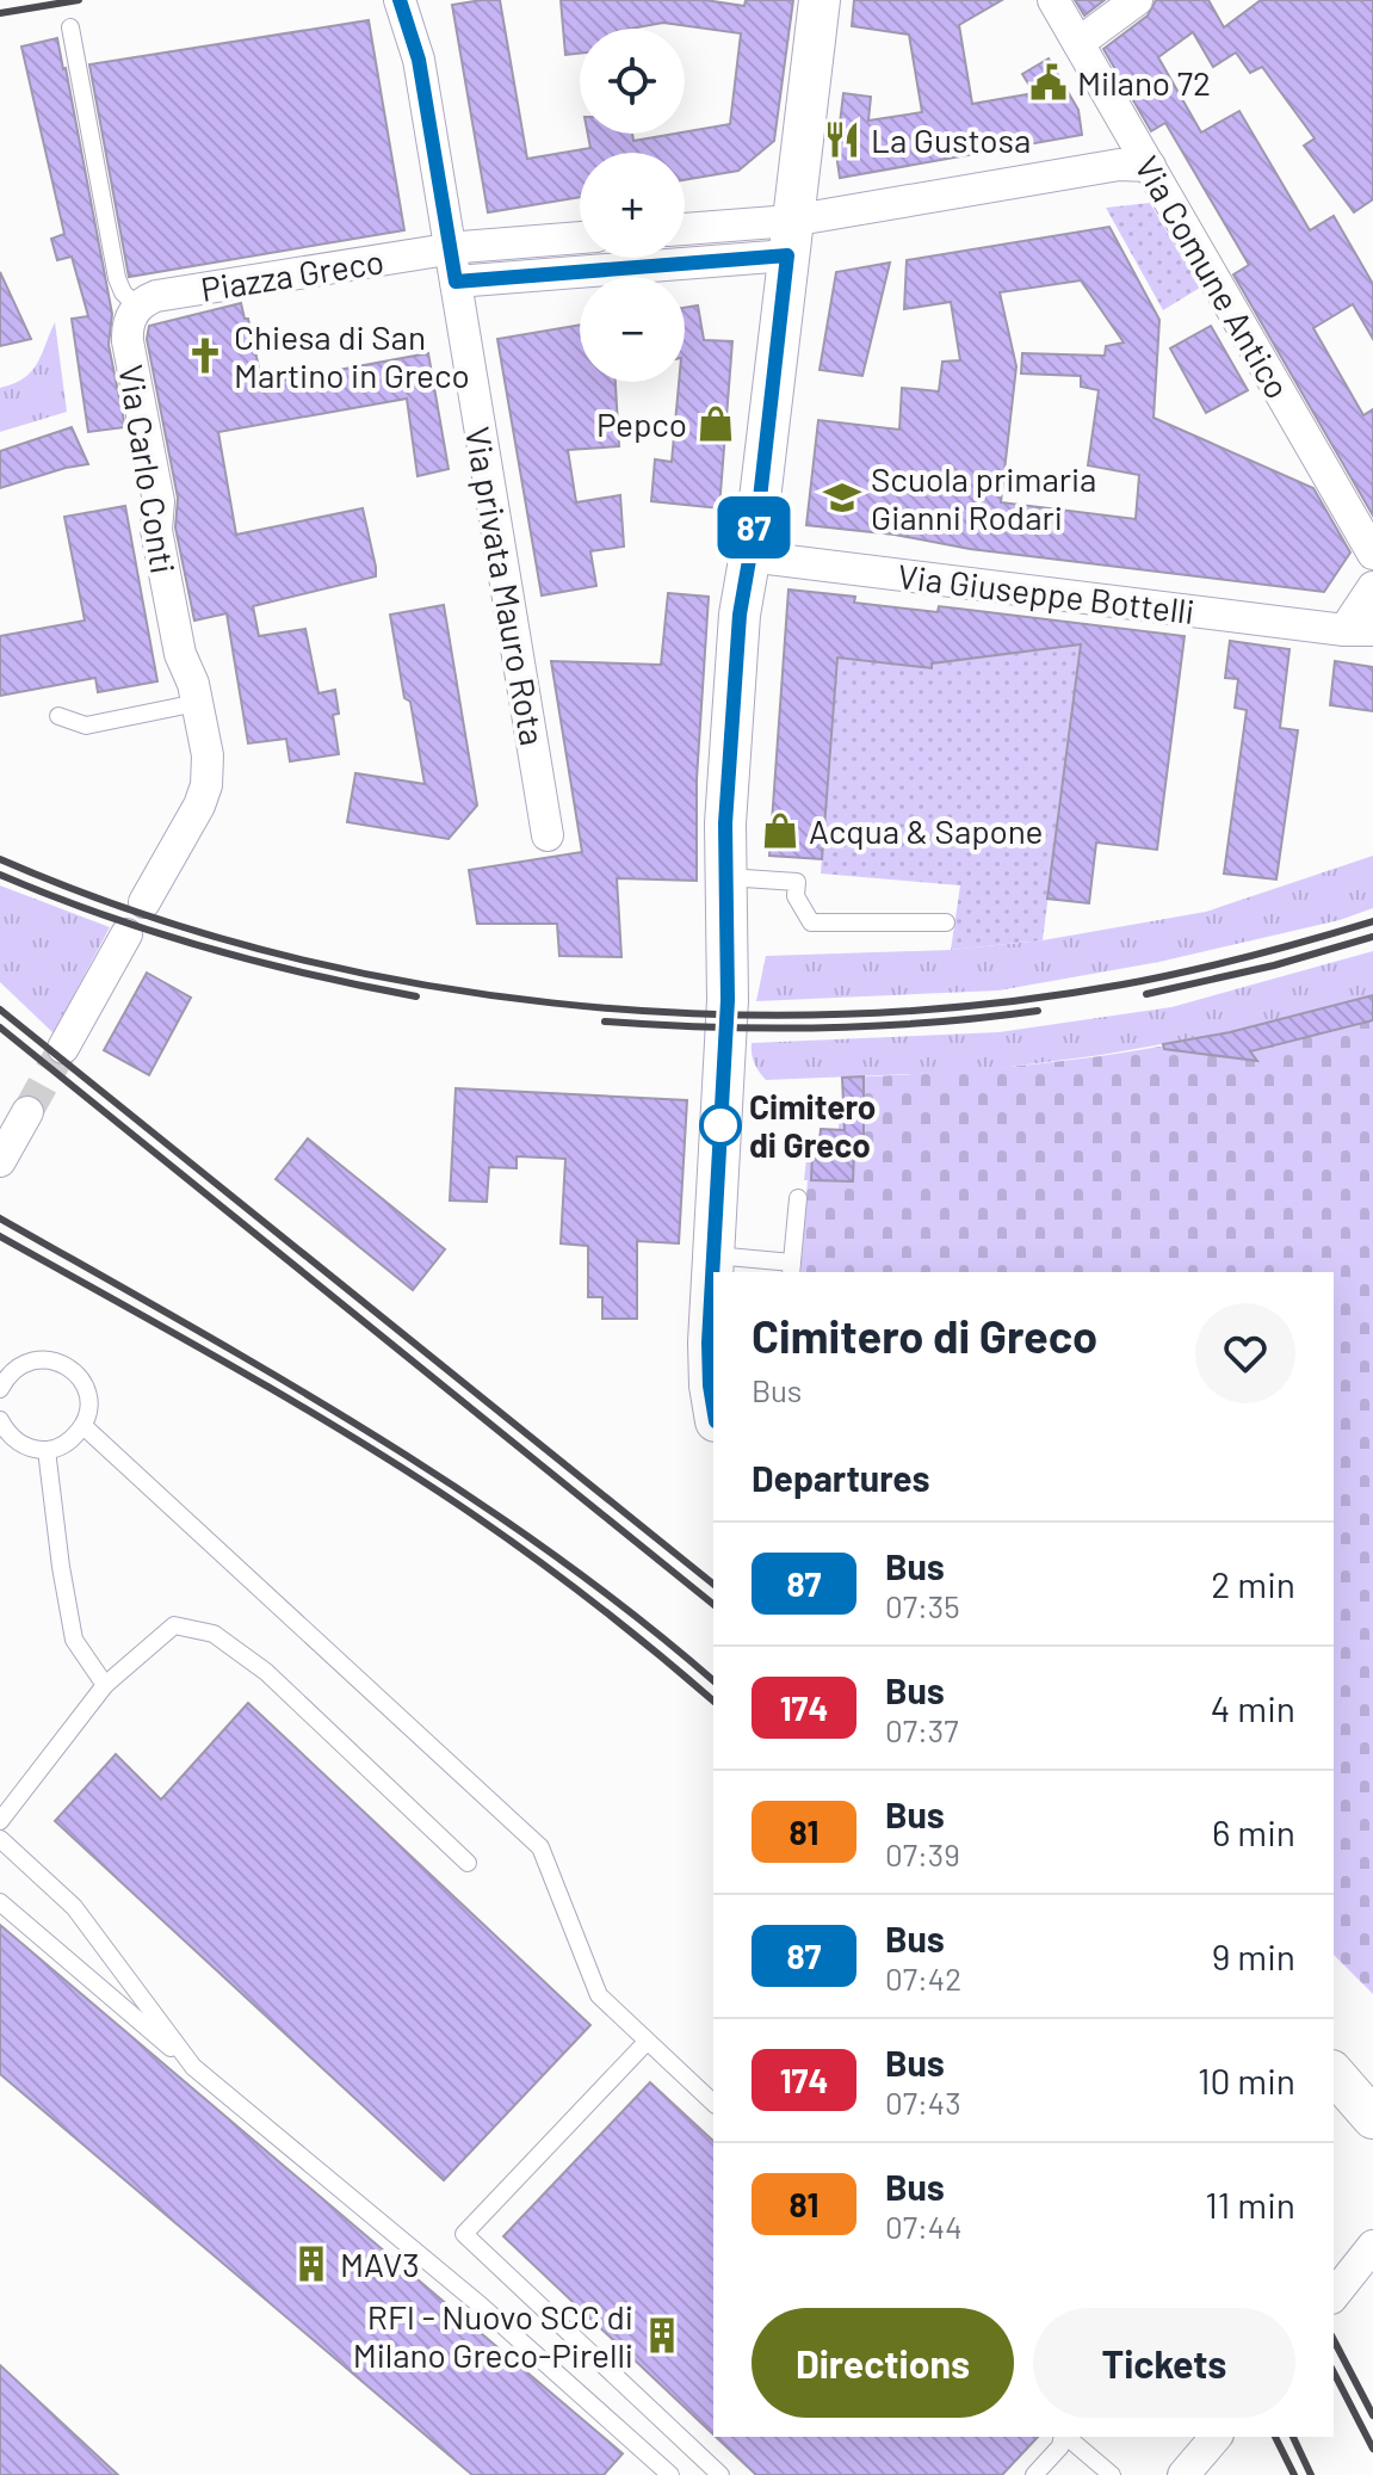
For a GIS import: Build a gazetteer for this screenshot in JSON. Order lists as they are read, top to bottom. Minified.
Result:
{"streets":{"street":["Piazza Greco","Via Comune Antico","Via Carlo Conti","Via privata Mauro Rota","Via Giuseppe Bottelli"]},"crossings":[["Piazza Greco","Via Carlo Conti"]],"places":{"public building":["Milano 72"],"restaurant":["La Gustosa"],"church":["Chiesa di San Martino in Greco"],"shop":["Pepco","Acqua & Sapone"],"school or university":["Scuola primaria Gianni Rodari"],"other":["Cimitero di Greco"],"building":["MAV3","RFI - Nuovo SCC di Milano Greco-Pirelli"]},"lines":["bus line 87"],"page":{"on_map":"87","map_buttons":["+","−"],"heading":[["Cimitero di Greco","Bus"],"Departures"],"list":[{"mark":"87","name":"Bus","note":"07:35","value":"2 min"},{"mark":"174","name":"Bus","note":"07:37","value":"4 min"},{"mark":"81","name":"Bus","note":"07:39","value":"6 min"},{"mark":"87","name":"Bus","note":"07:42","value":"9 min"},{"mark":"174","name":"Bus","note":"07:43","value":"10 min"},{"mark":"81","name":"Bus","note":"07:44","value":"11 min"}],"buttons":["Directions","Tickets"]}}
